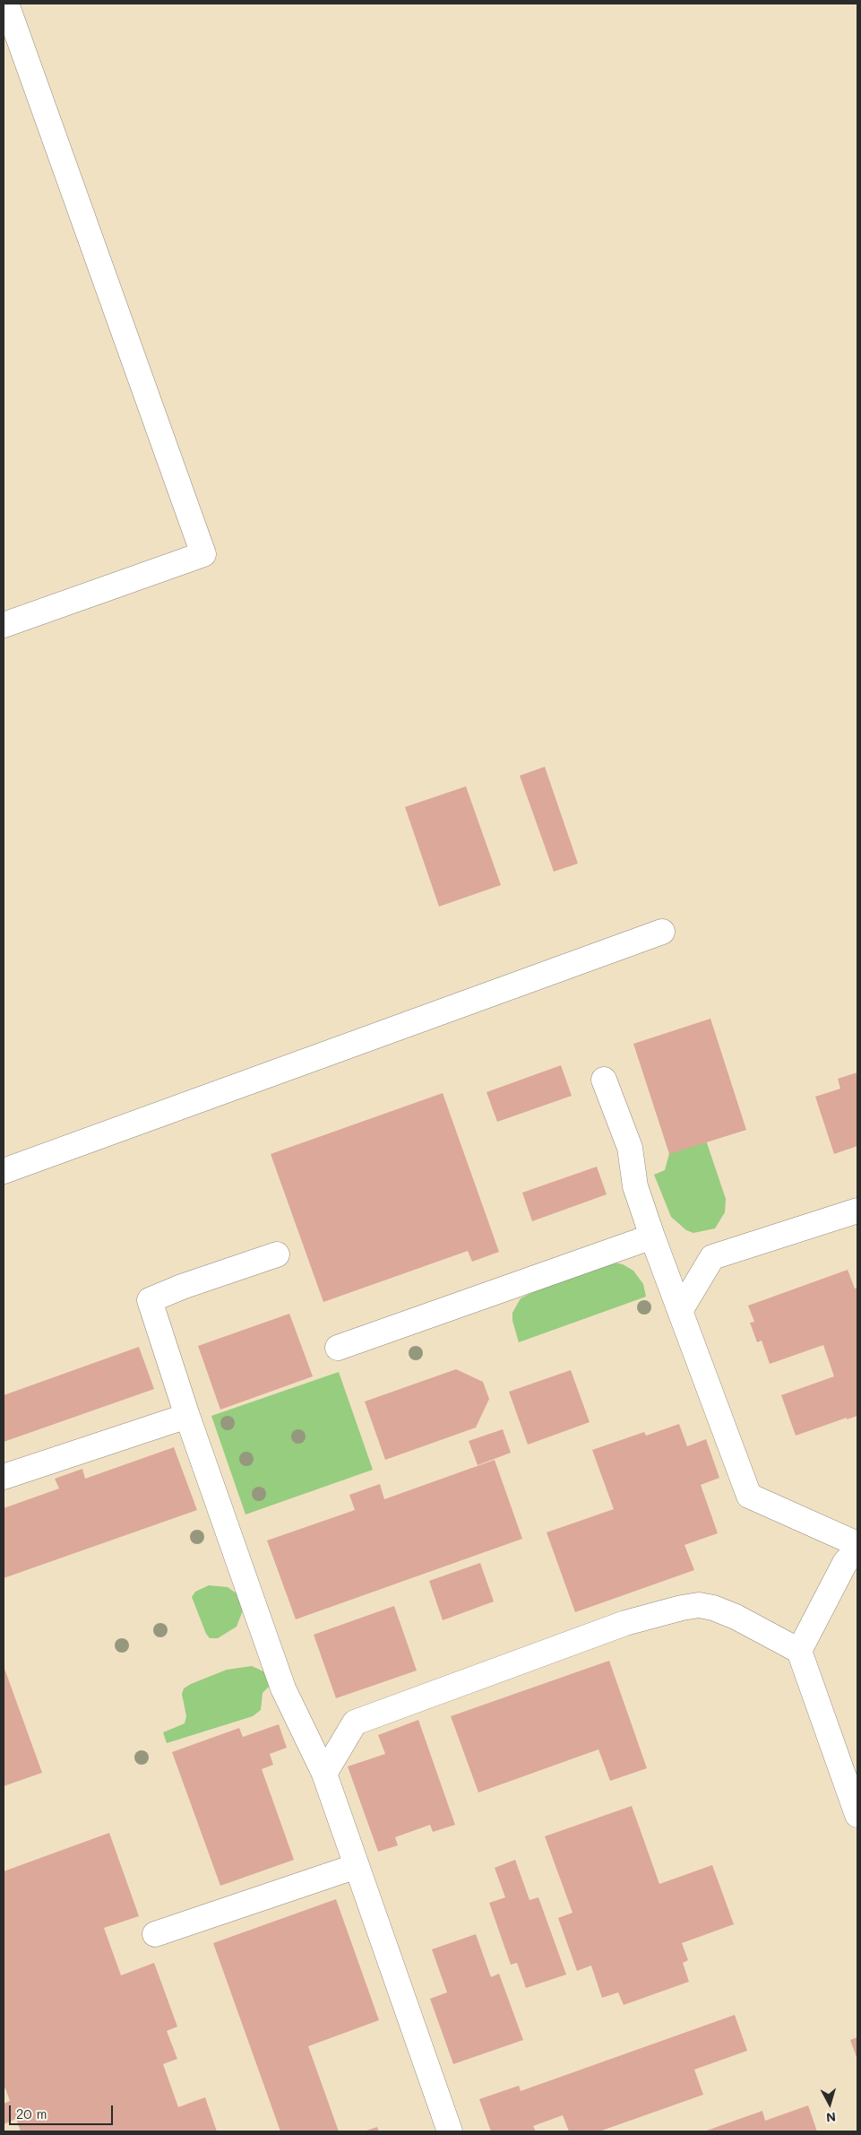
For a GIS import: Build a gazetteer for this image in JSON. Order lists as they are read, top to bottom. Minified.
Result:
{"scale_bar":"20 m","north":"bottom"}
